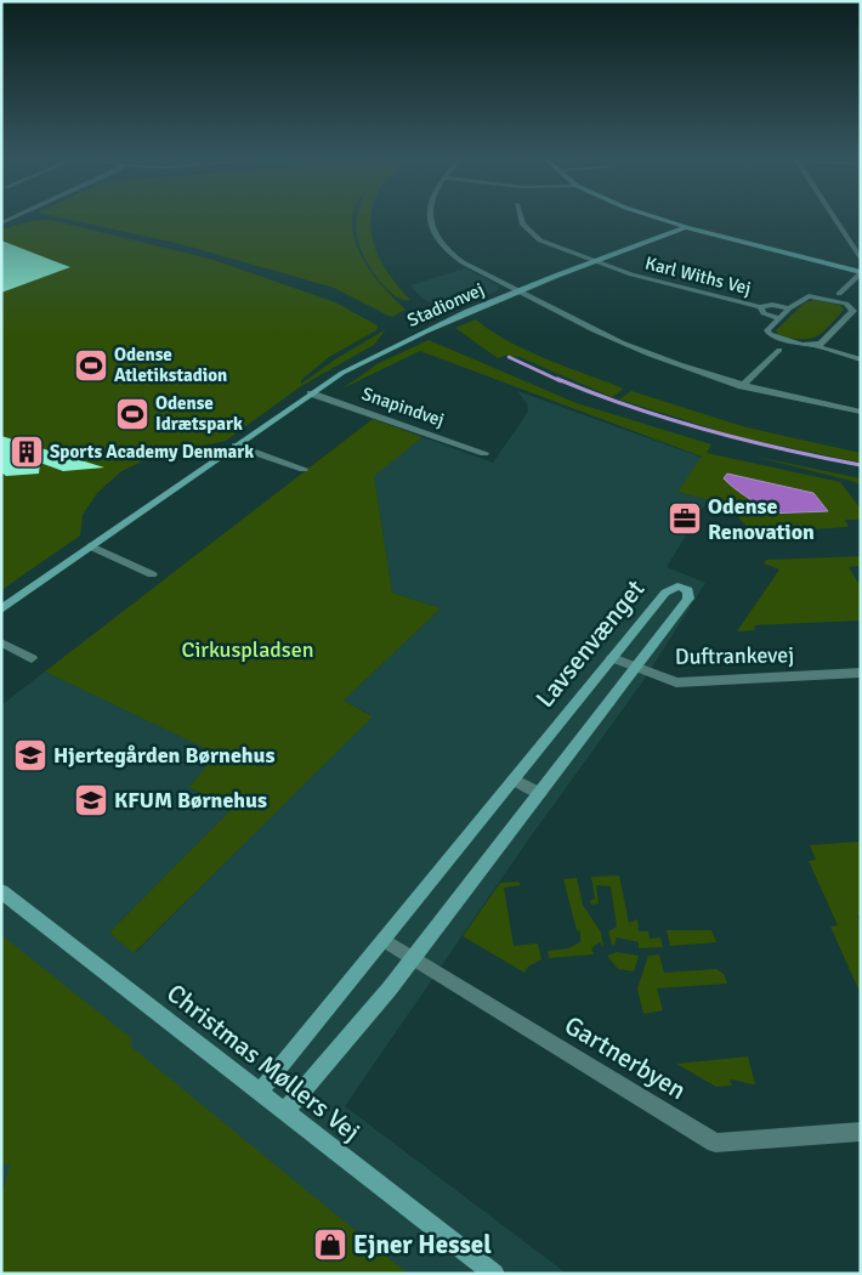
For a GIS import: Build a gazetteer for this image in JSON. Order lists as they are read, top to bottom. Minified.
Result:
{"streets":{"street":["Karl Withs Vej","Stadionvej","Snapindvej","Lavsenvænget","Duftrankevej","Gartnerbyen","Christmas Møllers Vej"]},"crossings":[["Karl Withs Vej","Stadionvej"],["Stadionvej","Snapindvej"],["Lavsenvænget","Duftrankevej"],["Lavsenvænget","Gartnerbyen"],["Lavsenvænget","Christmas Møllers Vej"]],"parks":["Cirkuspladsen"],"places":{"sports":["Odense Atletikstadion","Odense Idrætspark"],"building":["Sports Academy Denmark"],"office":["Odense Renovation"],"school or university":["Hjertegården Børnehus","KFUM Børnehus"],"shop":["Ejner Hessel"]}}
